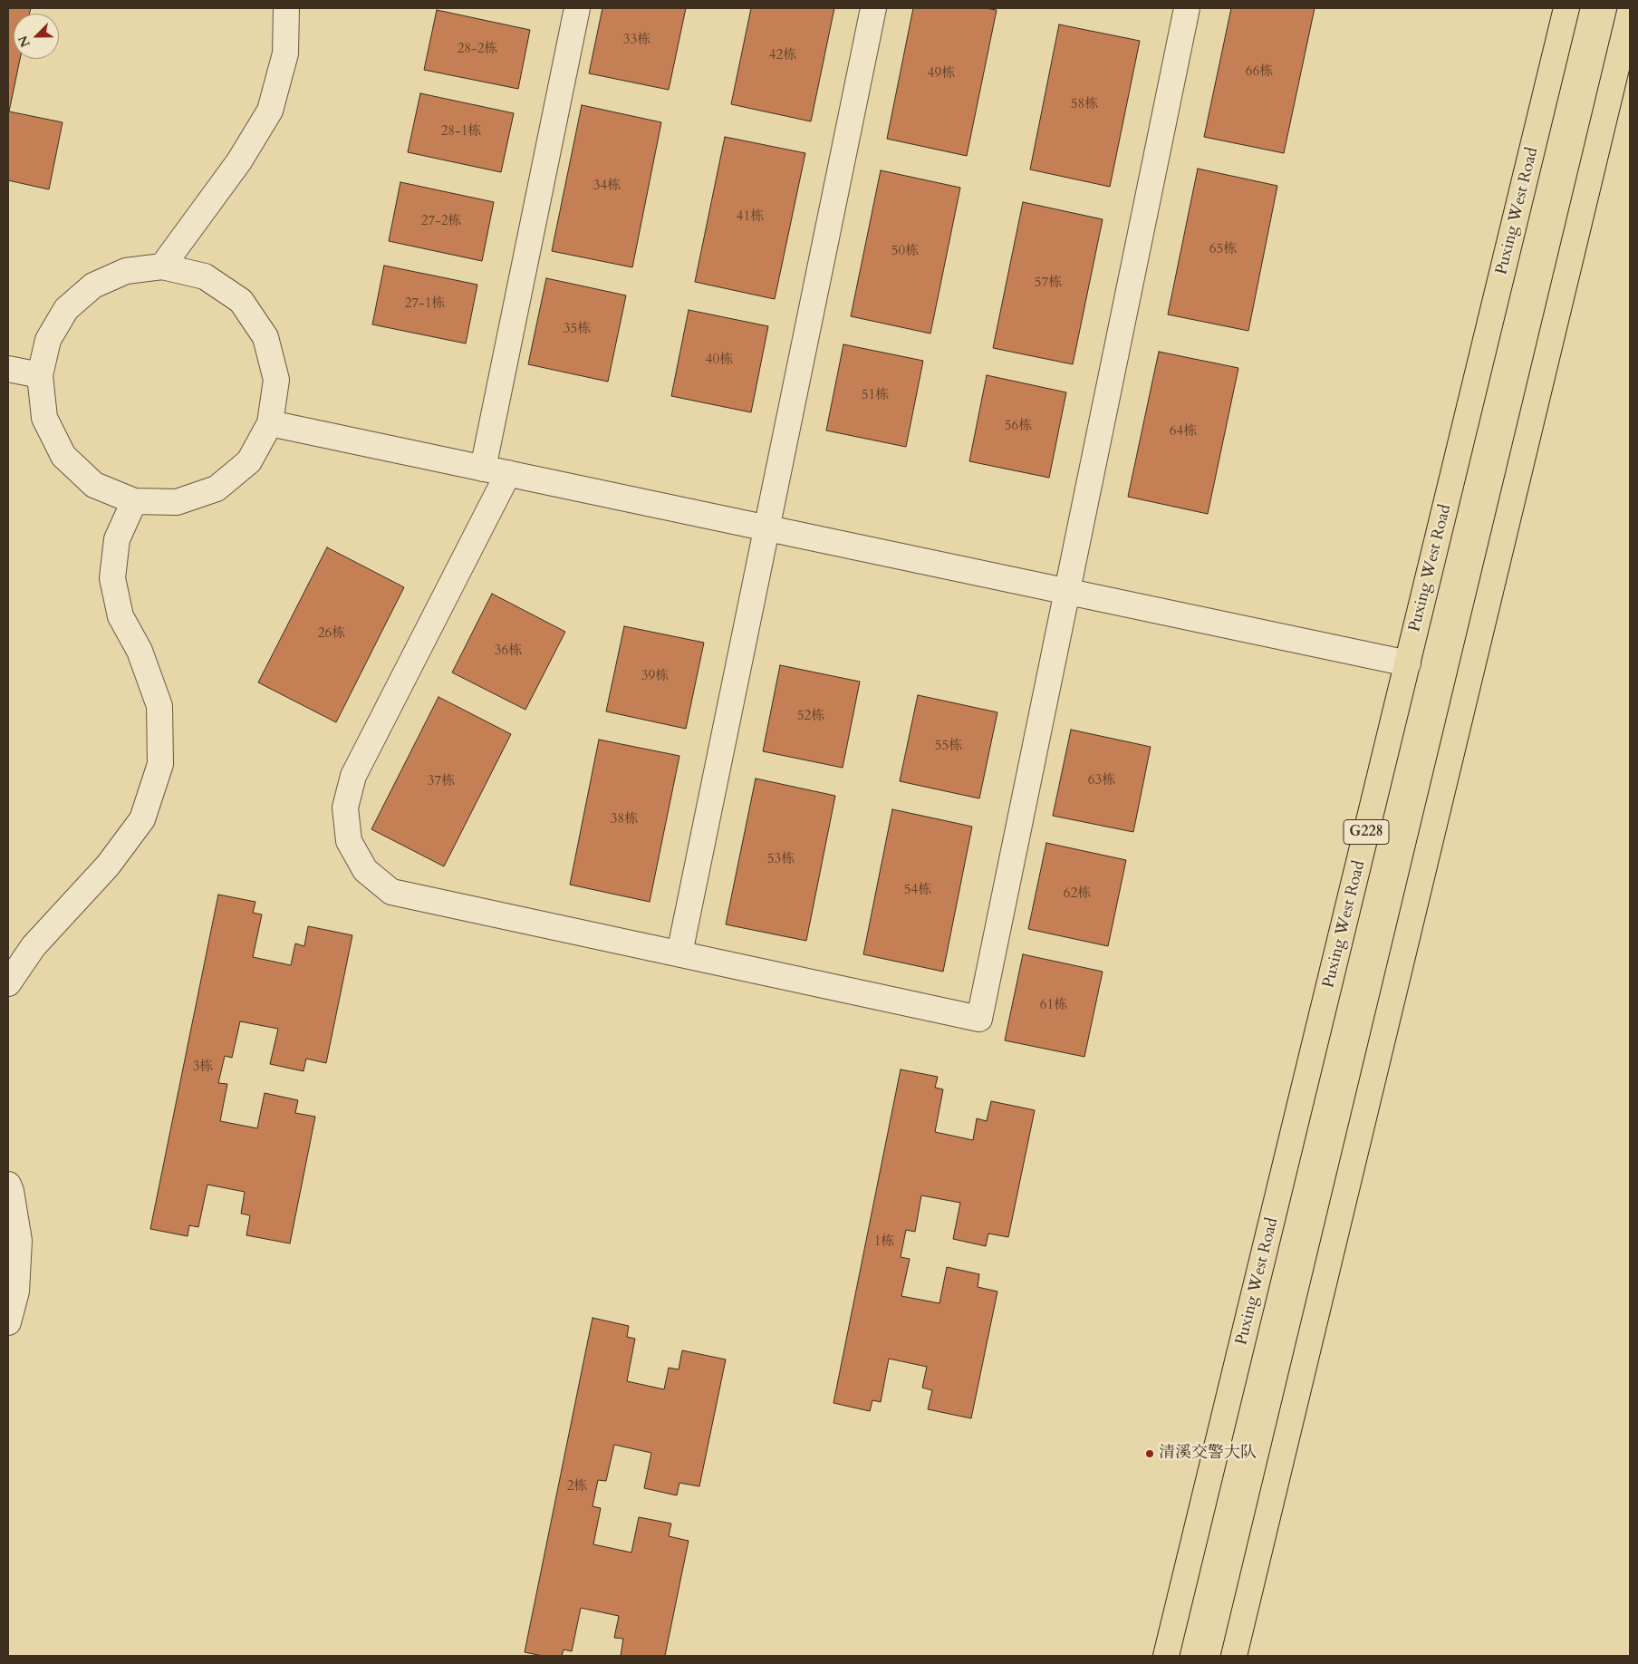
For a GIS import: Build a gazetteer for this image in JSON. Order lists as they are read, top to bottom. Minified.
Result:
{"streets":{"highway":["Puxing West Road","G228"]},"places":["清溪交警大队"],"house_numbers":["33栋","28-2栋","42栋","66栋","49栋","58栋","28-1栋","34栋","41栋","27-2栋","65栋","50栋","57栋","27-1栋","35栋","40栋","51栋","56栋","64栋","26栋","36栋","39栋","52栋","55栋","63栋","37栋","38栋","53栋","54栋","62栋","61栋","3栋","1栋","2栋"],"north":"bottom left"}
